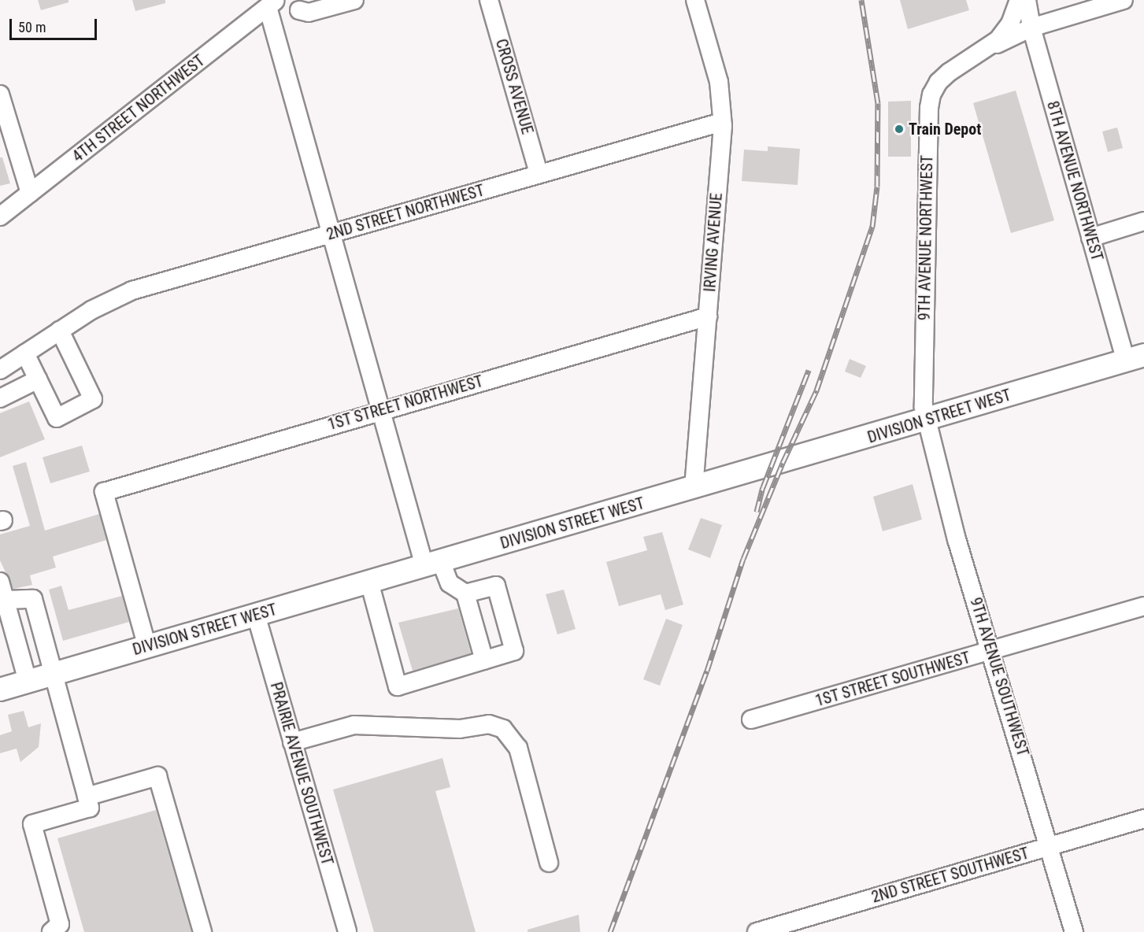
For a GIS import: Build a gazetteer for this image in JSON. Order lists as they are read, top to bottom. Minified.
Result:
{"streets":{"main road":["DIVISION STREET WEST"],"street":["CROSS AVENUE","4TH STREET NORTHWEST","8TH AVENUE NORTHWEST","2ND STREET NORTHWEST","9TH AVENUE NORTHWEST","IRVING AVENUE","1ST STREET NORTHWEST","9TH AVENUE SOUTHWEST","1ST STREET SOUTHWEST","PRAIRIE AVENUE SOUTHWEST","2ND STREET SOUTHWEST"]},"crossings":[["CROSS AVENUE","2ND STREET NORTHWEST"],["8TH AVENUE NORTHWEST","DIVISION STREET WEST"],["2ND STREET NORTHWEST","IRVING AVENUE"],["9TH AVENUE NORTHWEST","DIVISION STREET WEST"],["9TH AVENUE NORTHWEST","9TH AVENUE SOUTHWEST"],["IRVING AVENUE","1ST STREET NORTHWEST"],["IRVING AVENUE","DIVISION STREET WEST"],["1ST STREET NORTHWEST","DIVISION STREET WEST"],["DIVISION STREET WEST","9TH AVENUE SOUTHWEST"],["DIVISION STREET WEST","PRAIRIE AVENUE SOUTHWEST"],["9TH AVENUE SOUTHWEST","1ST STREET SOUTHWEST"],["9TH AVENUE SOUTHWEST","2ND STREET SOUTHWEST"]],"places":["Train Depot"],"scale_bar":"50 m"}
